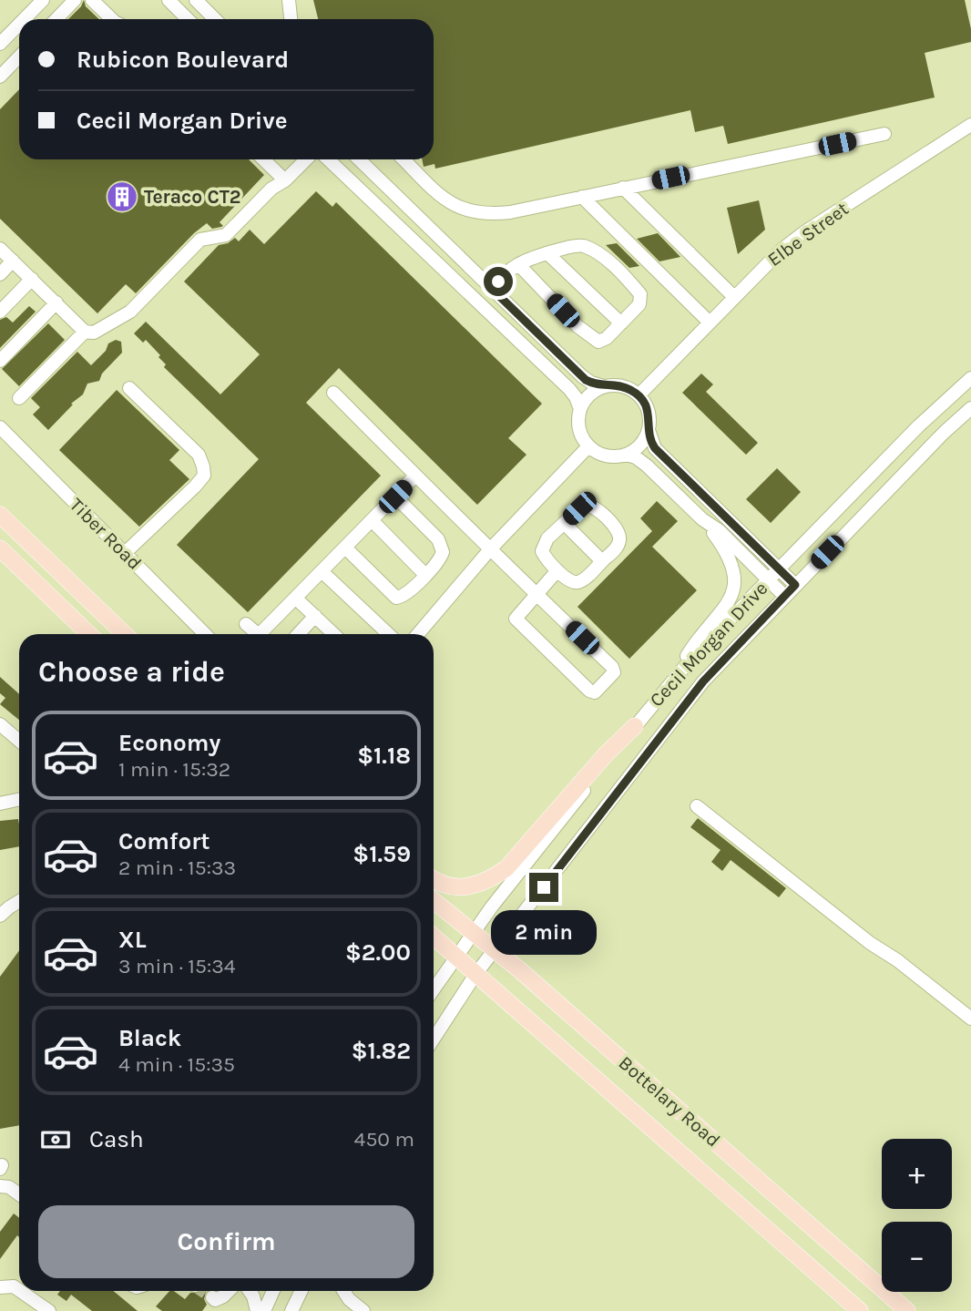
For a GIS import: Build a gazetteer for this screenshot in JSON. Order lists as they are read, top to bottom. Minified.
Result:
{"streets":{"main road":["Bottelary Road"],"street":["Elbe Street","Tiber Road","Cecil Morgan Drive"]},"crossings":[["Cecil Morgan Drive","Bottelary Road"]],"places":{"building":["Teraco CT2"]},"page":{"banner":["Rubicon Boulevard","Cecil Morgan Drive"],"heading":"Choose a ride","list":[{"name":"Economy","note":"1 min · 15:32","value":"$1.18"},{"name":"Comfort","note":"2 min · 15:33","value":"$1.59"},{"name":"XL","note":"3 min · 15:34","value":"$2.00"},{"name":"Black","note":"4 min · 15:35","value":"$1.82"}],"bubble":"2 min","pay":["Cash","450 m"],"map_buttons":["+","−"],"buttons":"Confirm"}}
